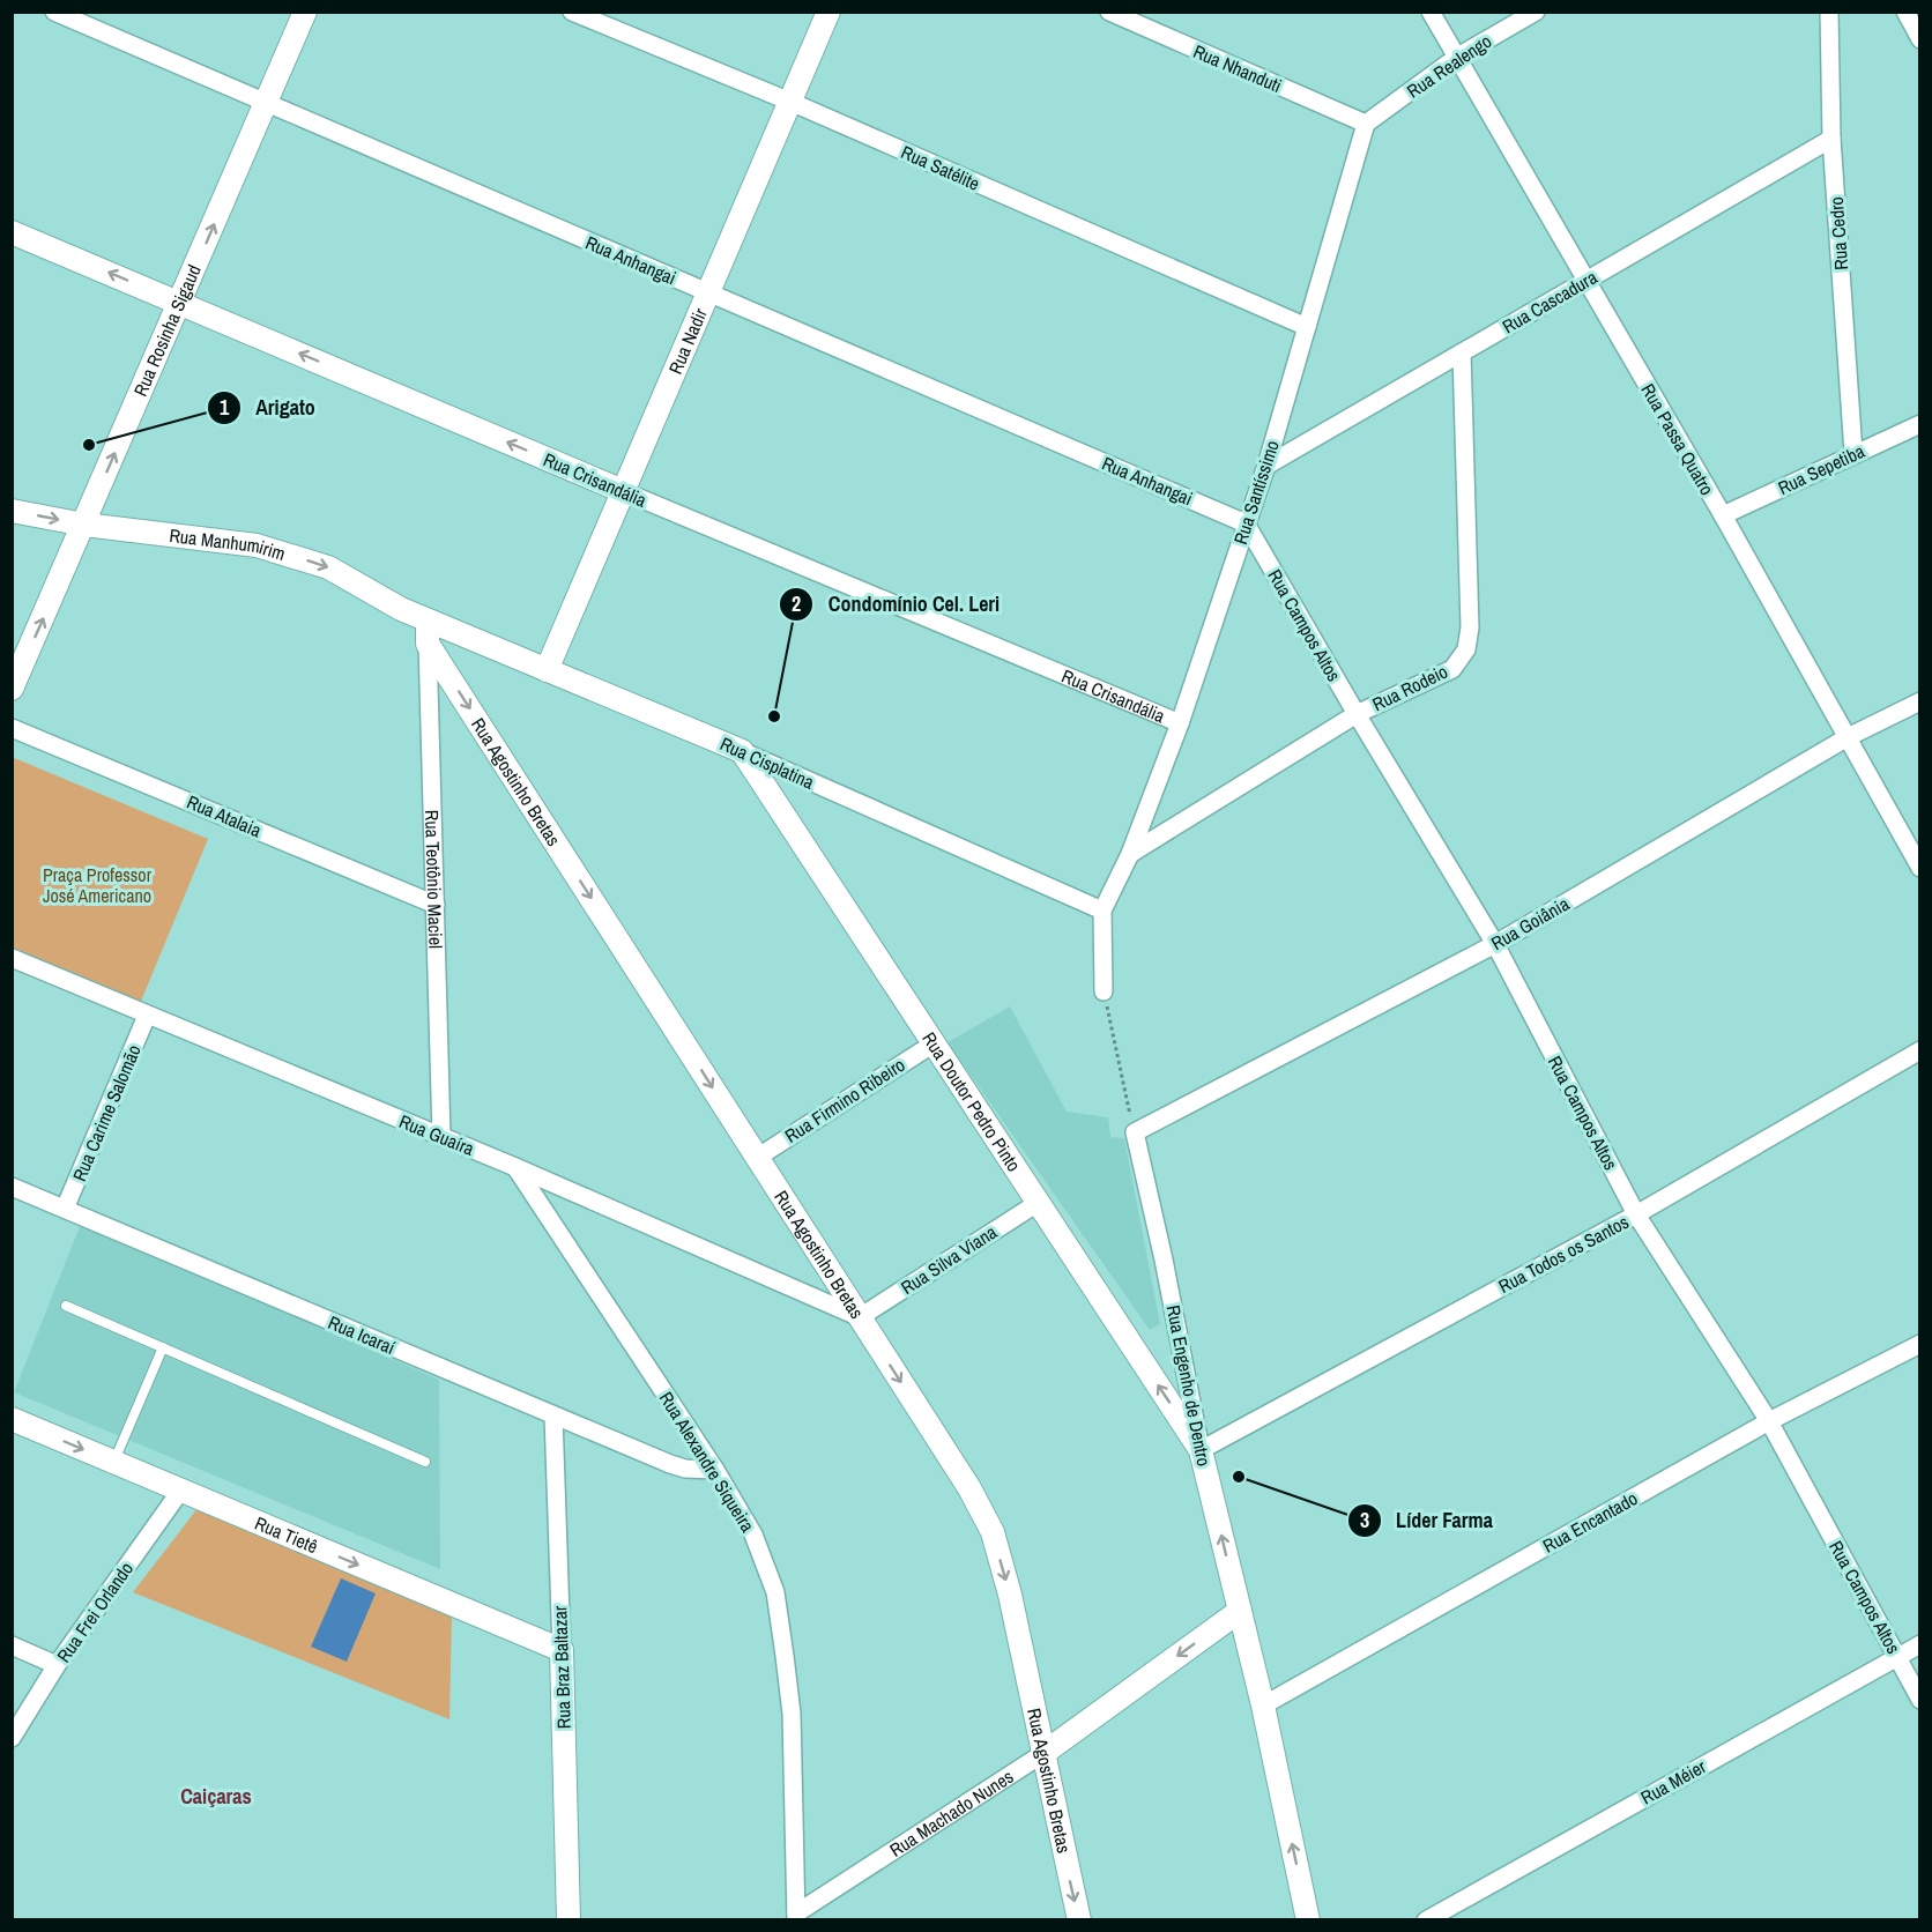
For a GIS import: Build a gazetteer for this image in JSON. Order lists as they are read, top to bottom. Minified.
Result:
{"streets":{"street":["Rua Realengo","Rua Nhanduti","Rua Satélite","Rua Cedro","Rua Anhangai","Rua Cascadura","Rua Rosinha Sigaud","Rua Nadir","Rua Passa Quatro","Rua Sepetiba","Rua Crisandália","Rua Santíssimo","Rua Manhumirim","Rua Campos Altos","Rua Rodeio","Rua Cisplatina","Rua Agostinho Bretas","Rua Atalaia","Rua Teotônio Maciel","Rua Goiânia","Rua Firmino Ribeiro","Rua Doutor Pedro Pinto","Rua Carime Salomão","Rua Guaíra","Rua Todos os Santos","Rua Silva Viana","Rua Icaraí","Rua Engenho de Dentro","Rua Alexandre Siqueira","Rua Encantado","Rua Tietê","Rua Frei Orlando","Rua Braz Baltazar","Rua Méier","Rua Machado Nunes"]},"crossings":[["Rua Realengo","Rua Nhanduti"],["Rua Realengo","Rua Passa Quatro"],["Rua Realengo","Rua Santíssimo"],["Rua Nhanduti","Rua Santíssimo"],["Rua Satélite","Rua Nadir"],["Rua Satélite","Rua Santíssimo"],["Rua Cedro","Rua Cascadura"],["Rua Cedro","Rua Sepetiba"],["Rua Anhangai","Rua Rosinha Sigaud"],["Rua Anhangai","Rua Nadir"],["Rua Anhangai","Rua Santíssimo"],["Rua Anhangai","Rua Campos Altos"],["Rua Cascadura","Rua Passa Quatro"],["Rua Cascadura","Rua Santíssimo"],["Rua Cascadura","Rua Rodeio"],["Rua Rosinha Sigaud","Rua Crisandália"],["Rua Rosinha Sigaud","Rua Manhumirim"],["Rua Nadir","Rua Crisandália"],["Rua Nadir","Rua Cisplatina"],["Rua Passa Quatro","Rua Sepetiba"],["Rua Passa Quatro","Rua Goiânia"],["Rua Crisandália","Rua Santíssimo"],["Rua Santíssimo","Rua Campos Altos"],["Rua Santíssimo","Rua Rodeio"],["Rua Manhumirim","Rua Cisplatina"],["Rua Manhumirim","Rua Teotônio Maciel"],["Rua Campos Altos","Rua Rodeio"],["Rua Campos Altos","Rua Goiânia"],["Rua Campos Altos","Rua Todos os Santos"],["Rua Campos Altos","Rua Encantado"],["Rua Campos Altos","Rua Méier"],["Rua Cisplatina","Rua Teotônio Maciel"],["Rua Cisplatina","Rua Doutor Pedro Pinto"],["Rua Agostinho Bretas","Rua Teotônio Maciel"],["Rua Agostinho Bretas","Rua Firmino Ribeiro"],["Rua Agostinho Bretas","Rua Guaíra"],["Rua Agostinho Bretas","Rua Silva Viana"],["Rua Agostinho Bretas","Rua Machado Nunes"],["Rua Atalaia","Rua Teotônio Maciel"],["Rua Teotônio Maciel","Rua Guaíra"],["Rua Goiânia","Rua Engenho de Dentro"],["Rua Firmino Ribeiro","Rua Doutor Pedro Pinto"],["Rua Doutor Pedro Pinto","Rua Todos os Santos"],["Rua Doutor Pedro Pinto","Rua Silva Viana"],["Rua Doutor Pedro Pinto","Rua Engenho de Dentro"],["Rua Carime Salomão","Rua Guaíra"],["Rua Carime Salomão","Rua Icaraí"],["Rua Guaíra","Rua Silva Viana"],["Rua Guaíra","Rua Alexandre Siqueira"],["Rua Todos os Santos","Rua Engenho de Dentro"],["Rua Icaraí","Rua Alexandre Siqueira"],["Rua Icaraí","Rua Braz Baltazar"],["Rua Engenho de Dentro","Rua Encantado"],["Rua Engenho de Dentro","Rua Machado Nunes"],["Rua Alexandre Siqueira","Rua Machado Nunes"],["Rua Tietê","Rua Frei Orlando"],["Rua Tietê","Rua Braz Baltazar"]],"one_way":["Rua Rosinha Sigaud","Rua Crisandália","Rua Manhumirim","Rua Agostinho Bretas","Rua Doutor Pedro Pinto","Rua Engenho de Dentro","Rua Tietê","Rua Machado Nunes"],"districts":["Caiçaras"],"parks":["Praça Professor José Americano"],"places":["Arigato","Condomínio Cel. Leri","Líder Farma"]}
